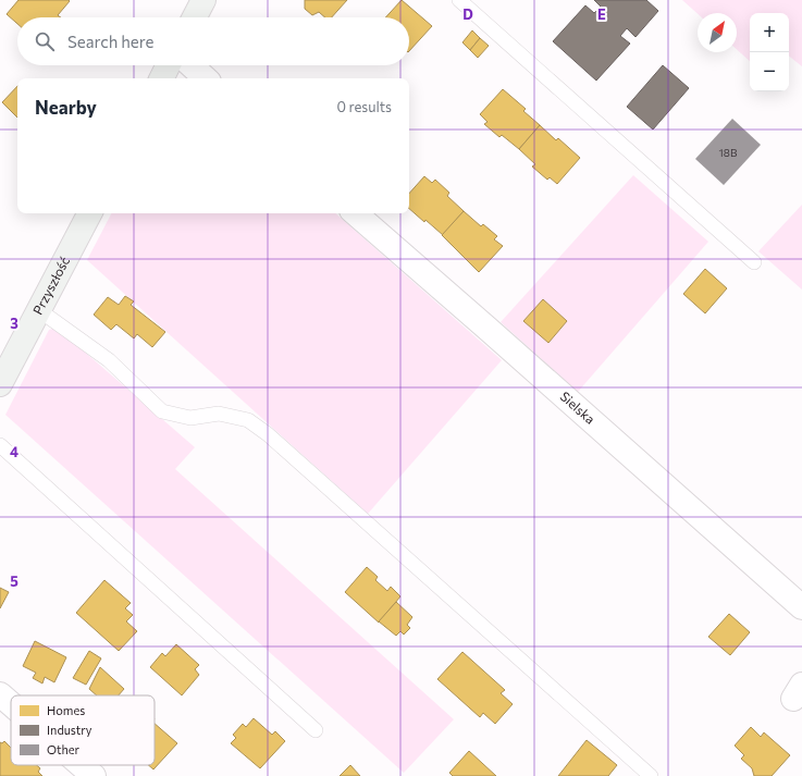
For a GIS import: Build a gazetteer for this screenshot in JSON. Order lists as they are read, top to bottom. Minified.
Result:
{"streets":{"street":["Przyszłość","Sielska"]},"house_numbers":["18B"],"legend":["Homes","Industry","Other"],"north":"top right","page":{"map_buttons":["+","−"],"search":"Search here","heading":["Nearby","0 results"]},"grid":{"columns":["D","E"],"rows":["3","4","5"]}}
